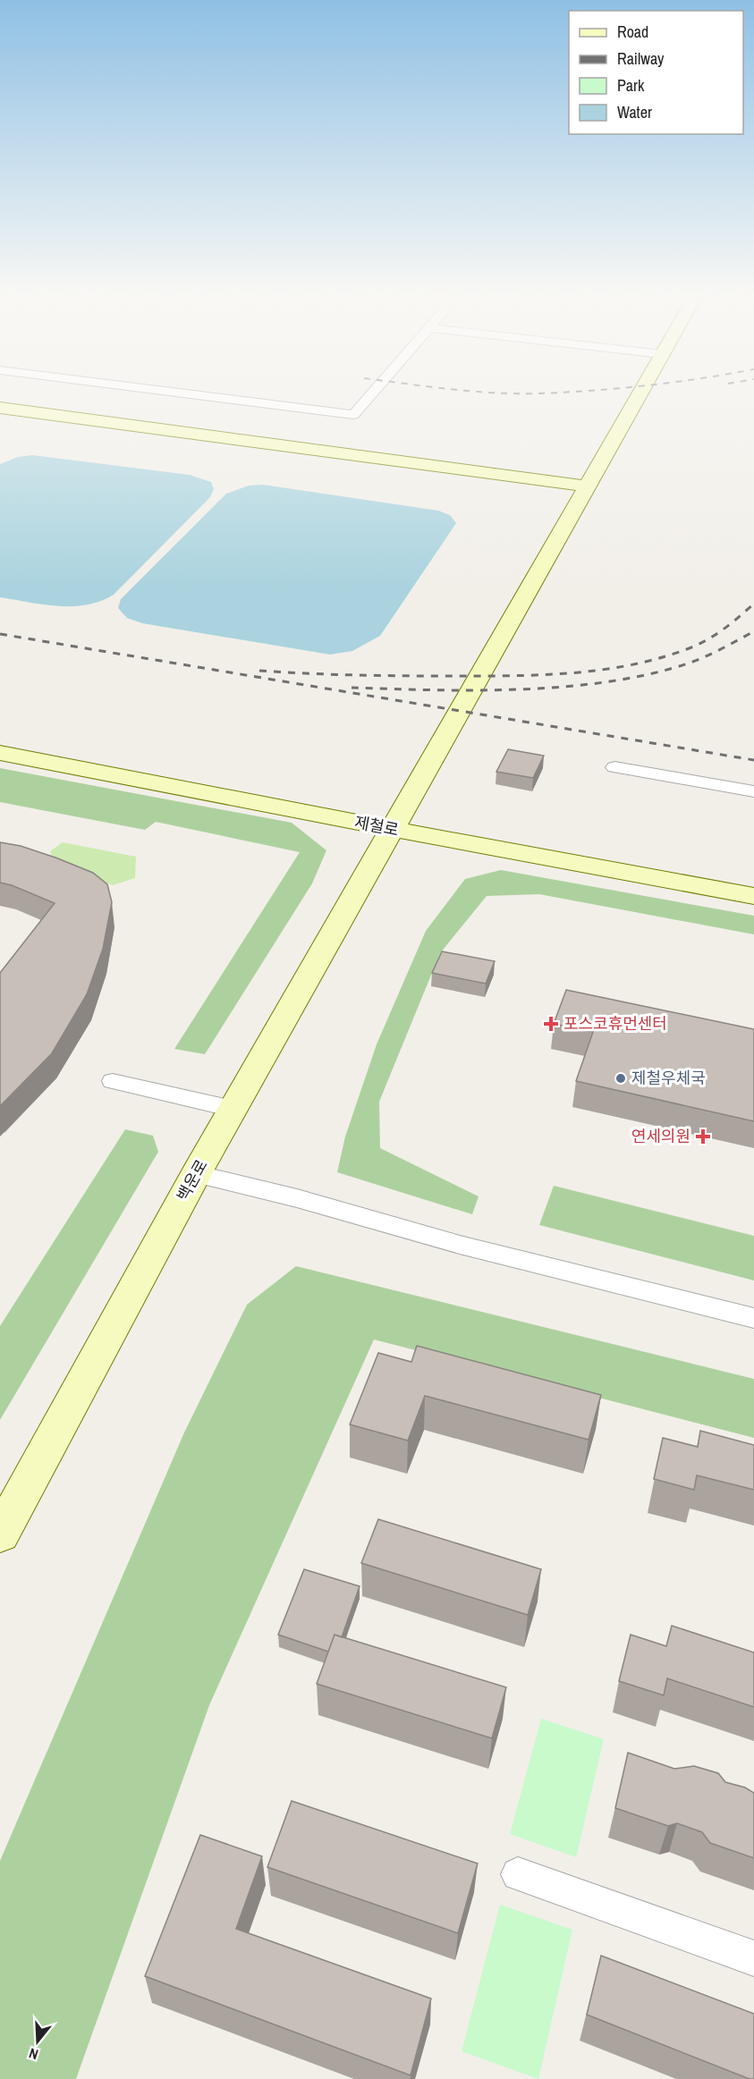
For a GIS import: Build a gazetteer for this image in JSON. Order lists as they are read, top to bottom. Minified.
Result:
{"streets":{"street":["제철로","백운로"]},"crossings":[["제철로","백운로"]],"places":{"health":["포스코휴먼센터","연세의원"],"other":["제철우체국"]},"legend":["Road","Railway","Park","Water"],"north":"bottom"}
